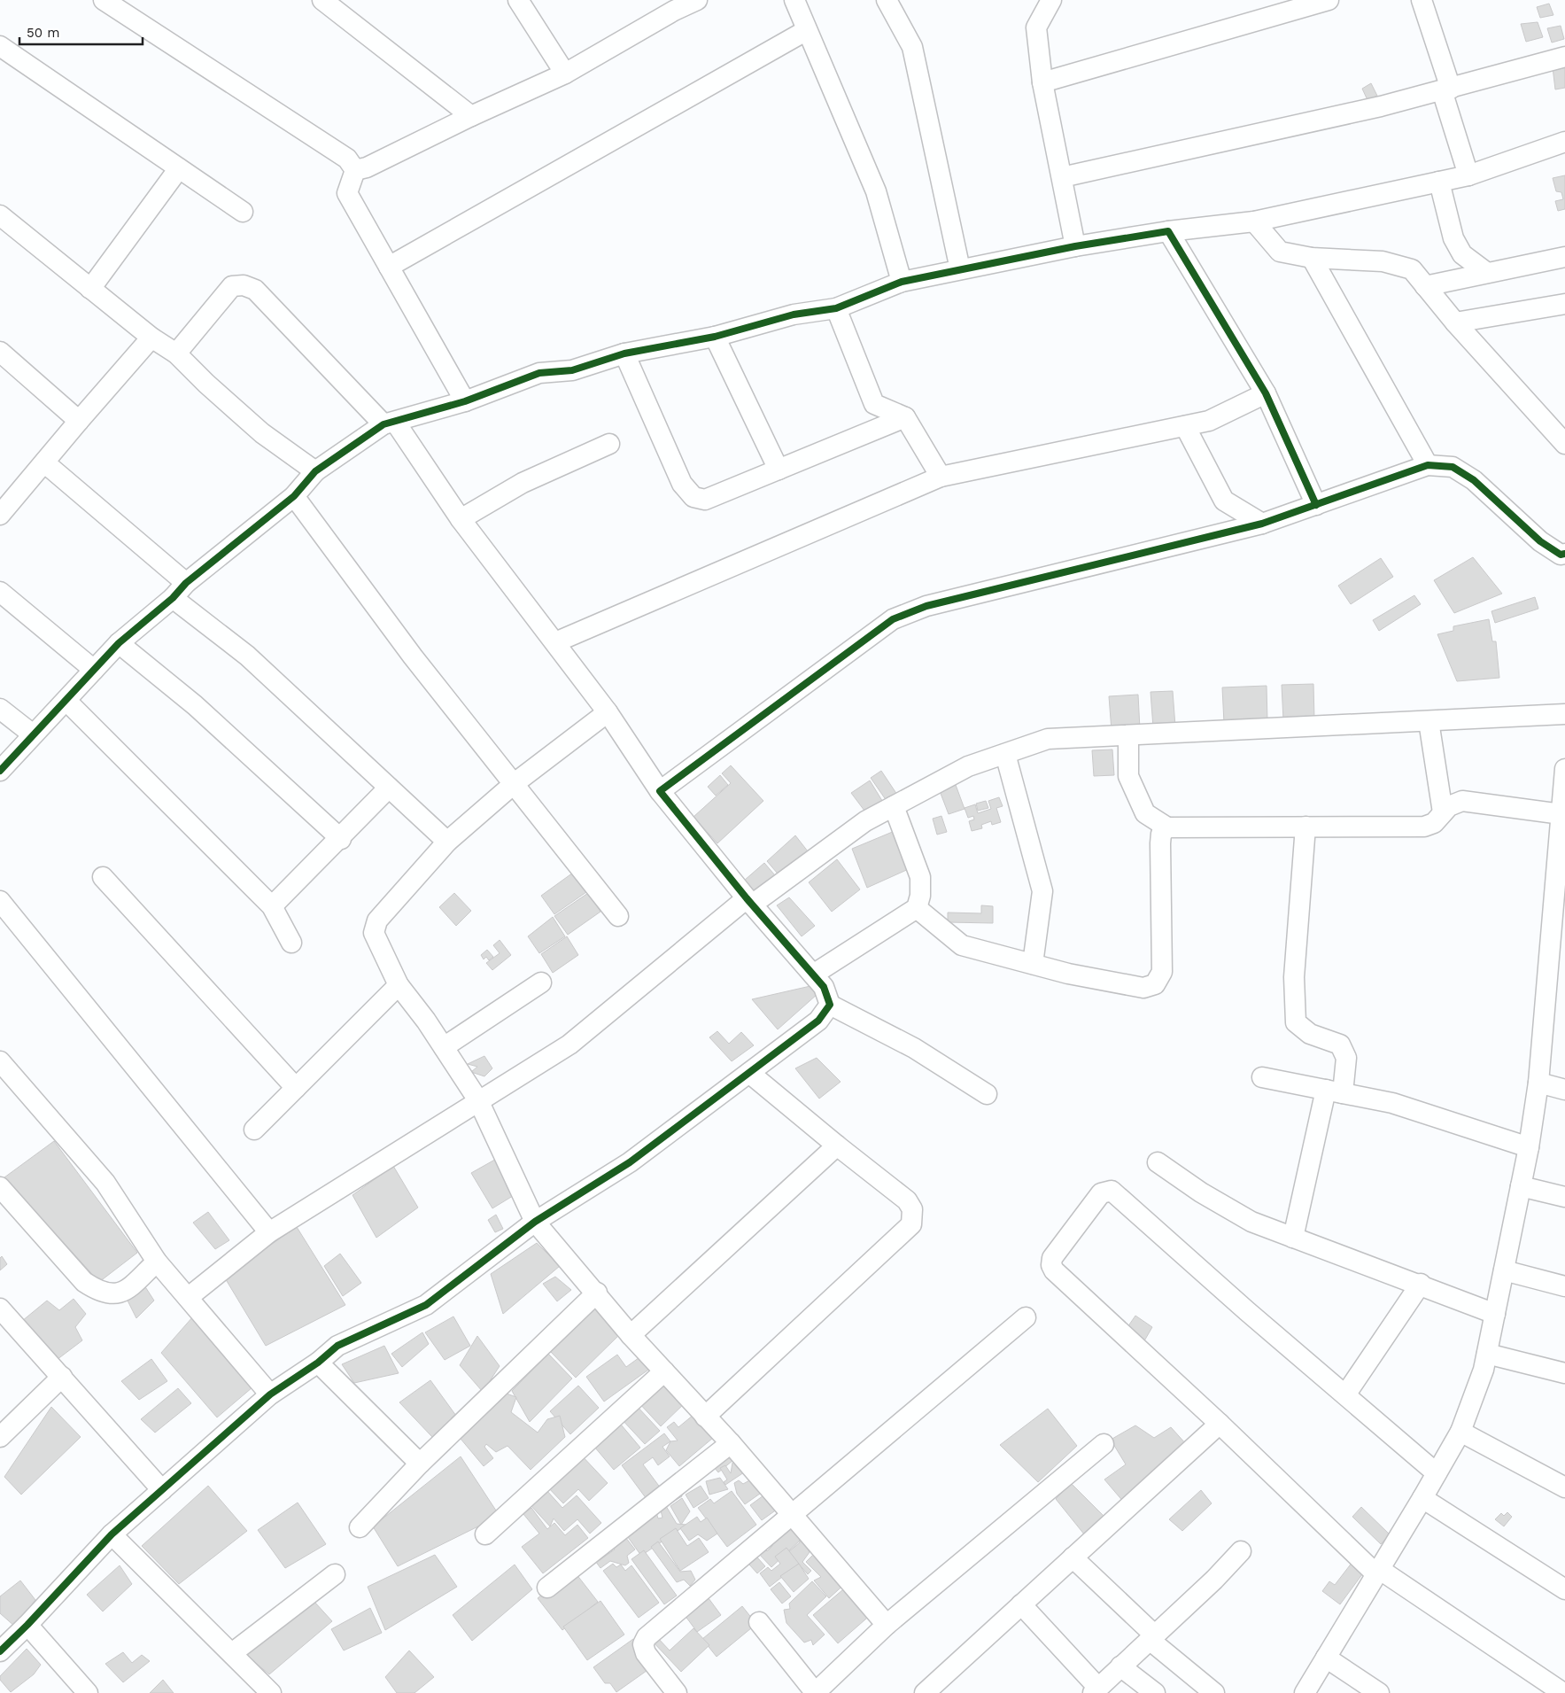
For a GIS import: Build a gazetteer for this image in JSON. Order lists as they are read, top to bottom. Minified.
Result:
{"scale_bar":"50 m"}
